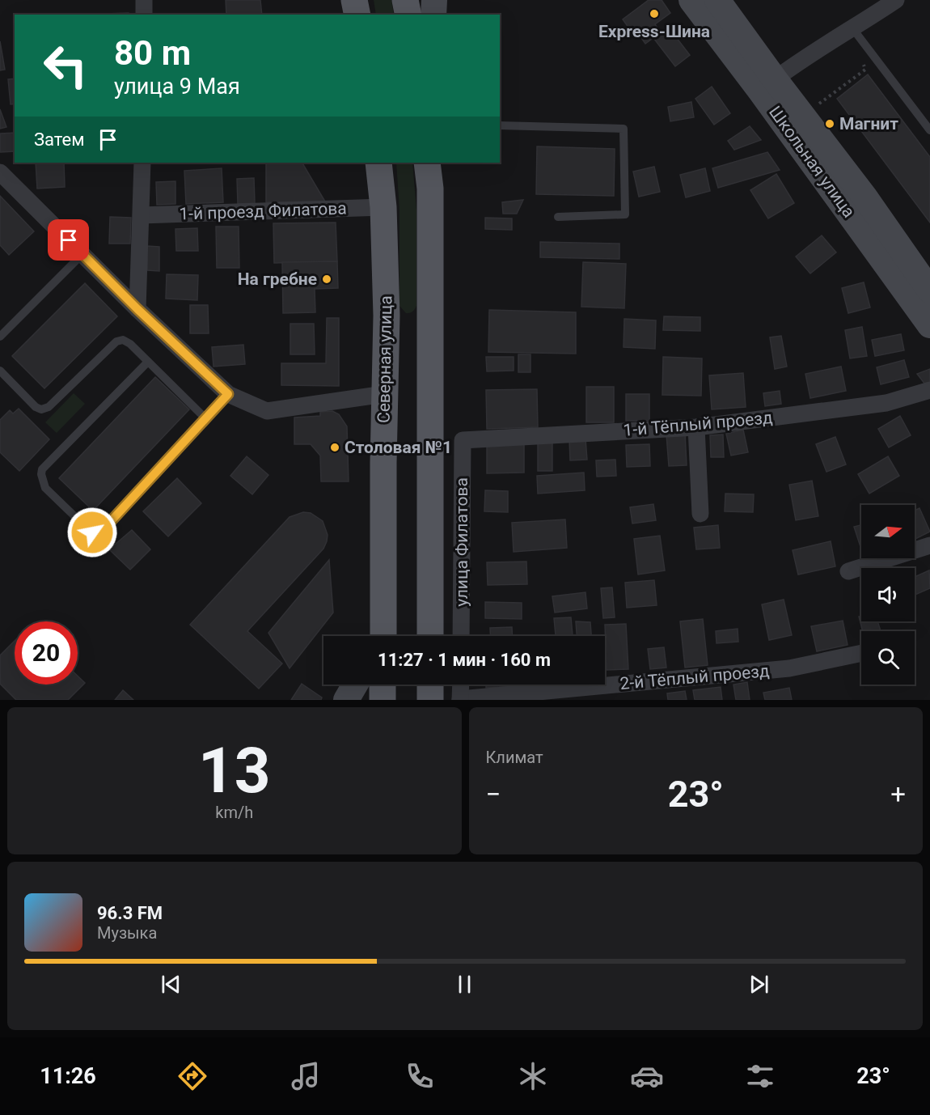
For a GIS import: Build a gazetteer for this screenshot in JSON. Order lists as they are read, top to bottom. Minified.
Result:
{"streets":{"main road":["Школьная улица","Северная улица"],"street":["1-й проезд Филатова","1-й Тёплый проезд","улица Филатова","2-й Тёплый проезд"]},"crossings":[["1-й проезд Филатова","Северная улица"],["1-й Тёплый проезд","улица Филатова"]],"places":["Express-Шина","Магнит","На гребне","Столовая №1"],"north":"right","page":{"turn":["80 m","улица 9 Мая"],"then":"Затем","limit":"20","trip":"11:27 · 1 мин · 160 m","tile":[["13","km/h"],"Климат"],"heat":["−","23°","+"],"song":["96.3 FM","Музыка"],"tabs":["11:26","23°"]}}
